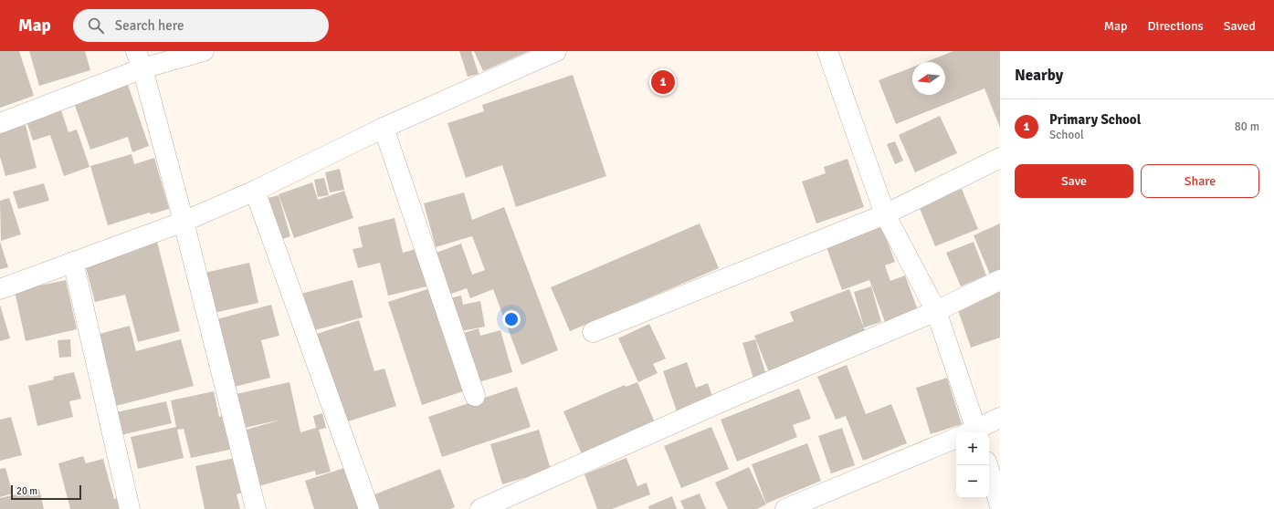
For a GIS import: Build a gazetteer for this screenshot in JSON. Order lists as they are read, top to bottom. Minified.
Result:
{"scale_bar":"20 m","north":"left","page":{"header":"Map","search":"Search here","nav":["Map","Directions","Saved"],"heading":"Nearby","pins":"1","list":[{"mark":"1","name":"Primary School","note":"School","value":"80 m"}],"buttons":["Save","Share"],"map_buttons":["+","−"],"scale":"20 m"}}
